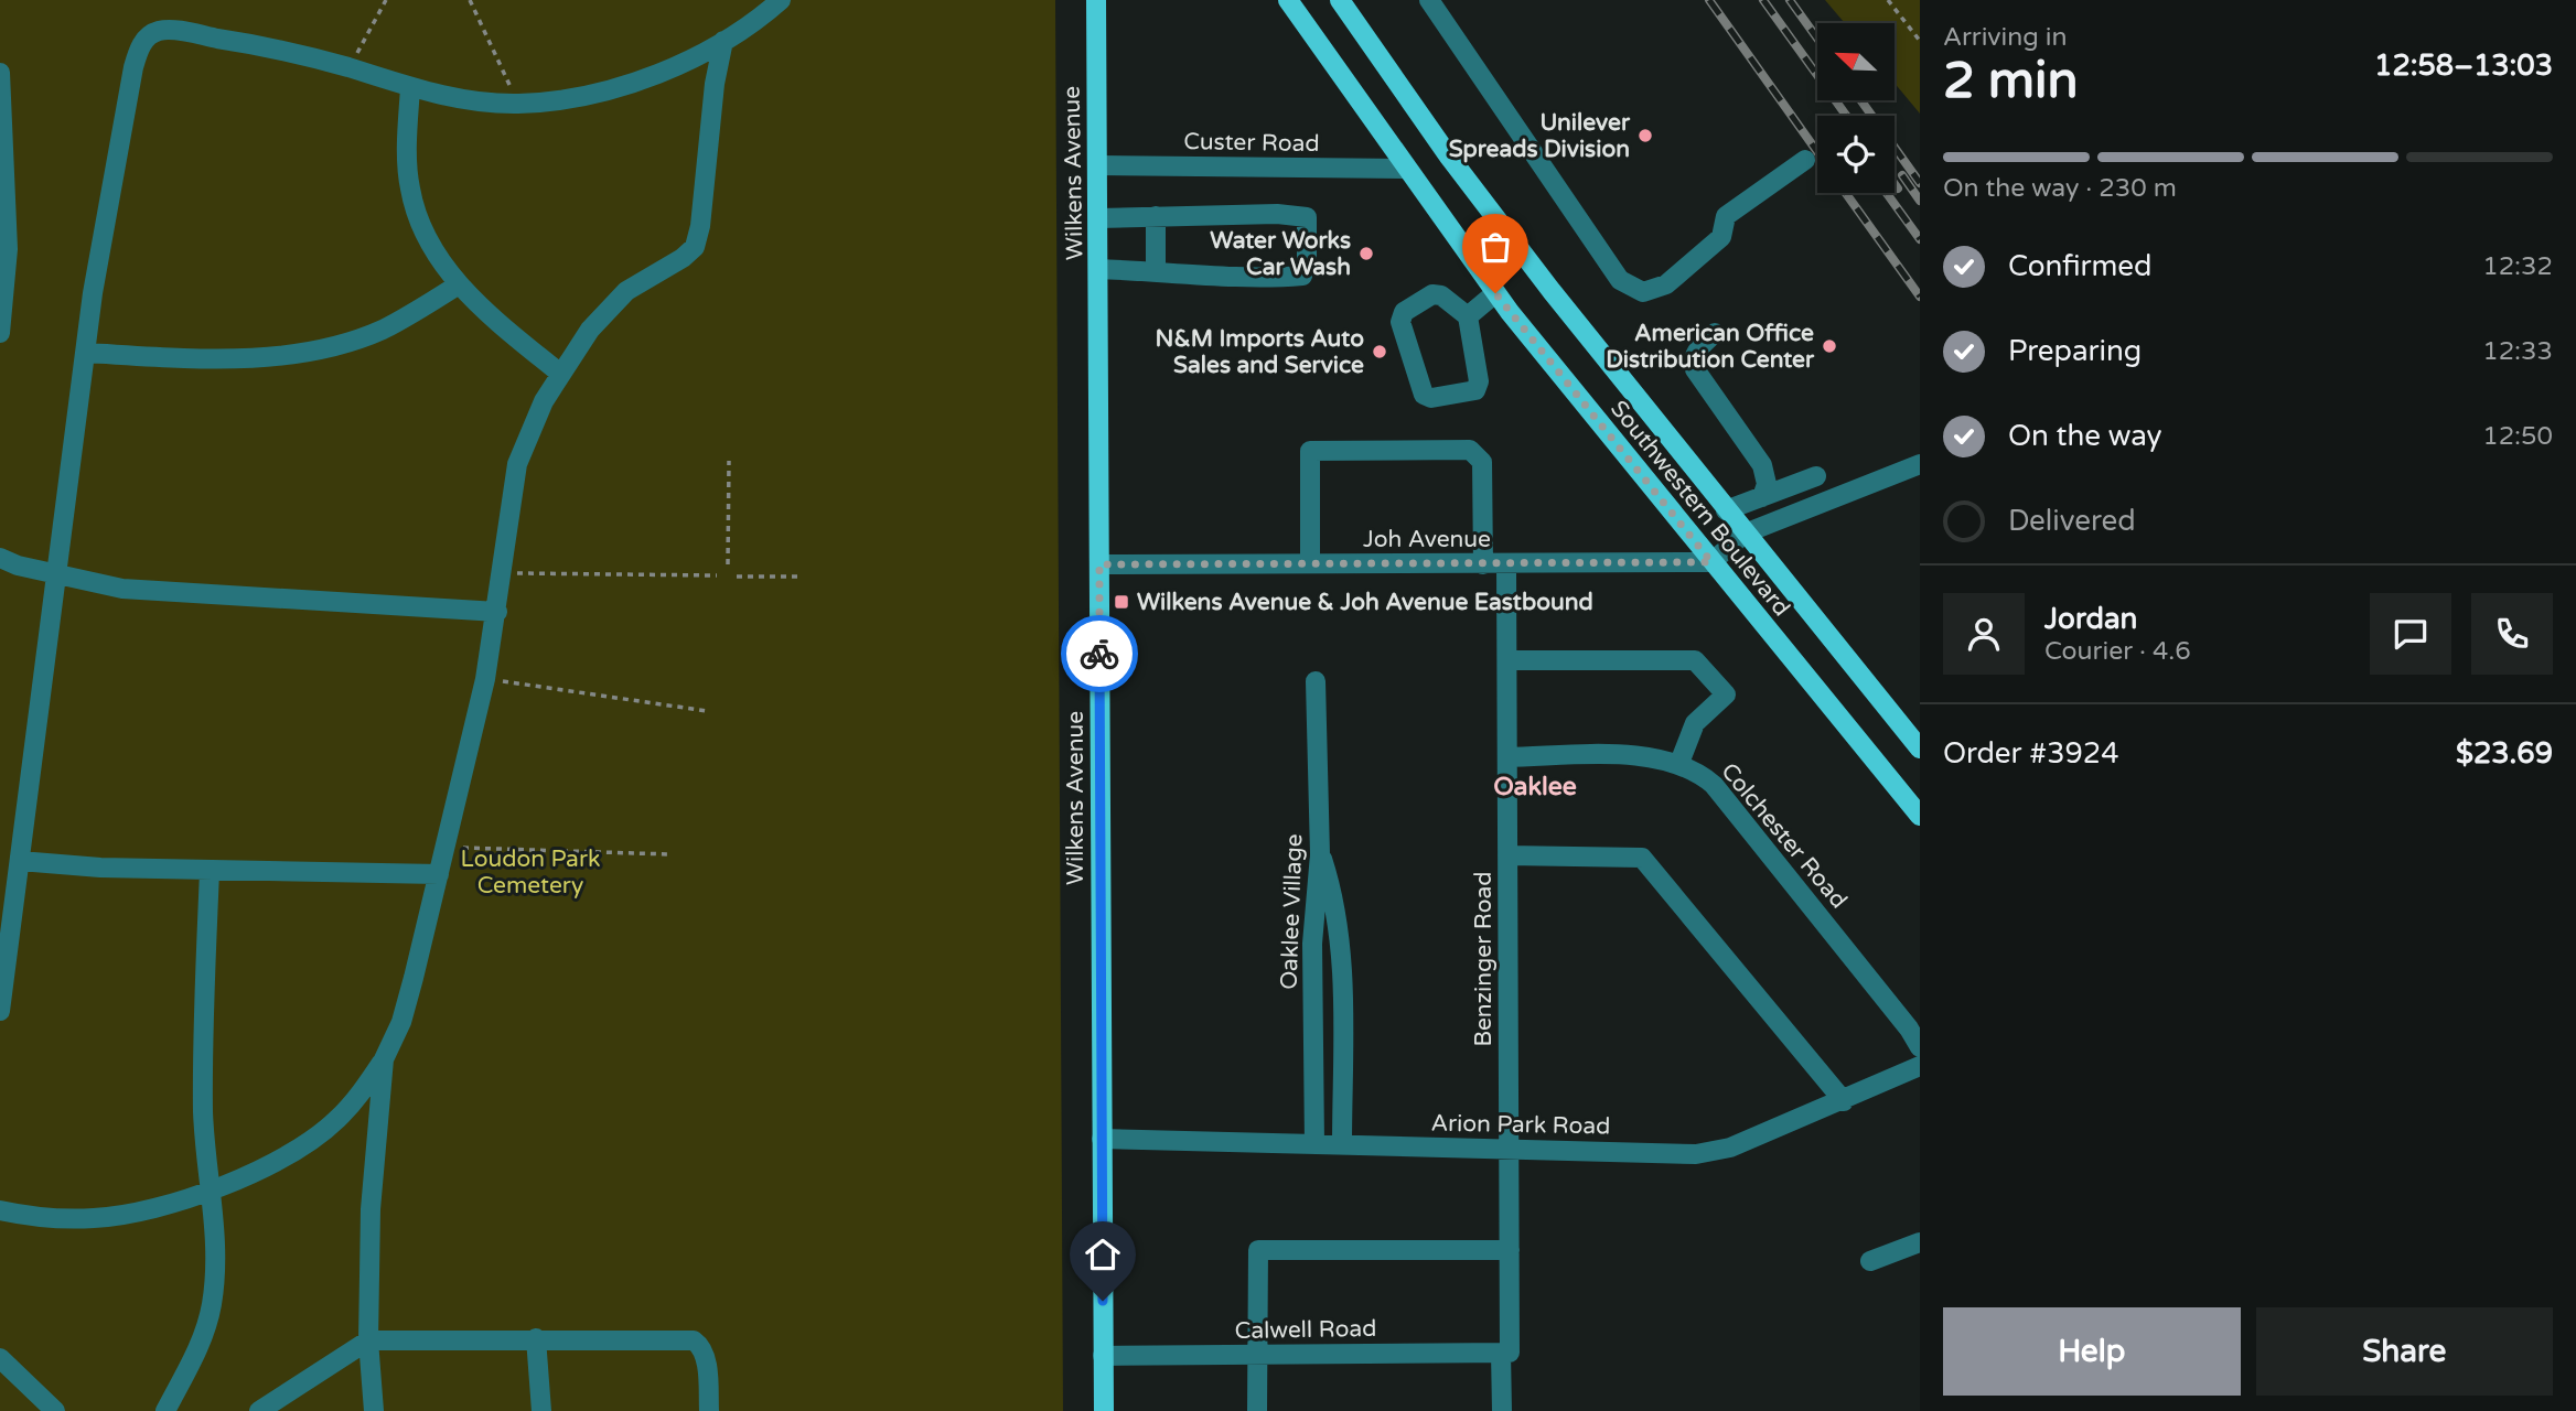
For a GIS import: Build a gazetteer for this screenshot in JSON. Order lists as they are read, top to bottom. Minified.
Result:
{"streets":{"main road":["Wilkens Avenue","Southwestern Boulevard"],"street":["Custer Road","Joh Avenue","Colchester Road","Oaklee Village","Benzinger Road","Arion Park Road","Calwell Road"]},"crossings":[["Custer Road","Wilkens Avenue"],["Custer Road","Southwestern Boulevard"],["Wilkens Avenue","Joh Avenue"],["Wilkens Avenue","Arion Park Road"],["Wilkens Avenue","Calwell Road"],["Southwestern Boulevard","Joh Avenue"],["Joh Avenue","Benzinger Road"],["Colchester Road","Benzinger Road"],["Oaklee Village","Arion Park Road"],["Benzinger Road","Arion Park Road"],["Benzinger Road","Calwell Road"]],"districts":["Oaklee"],"parks":["Loudon Park Cemetery"],"places":{"other":["Unilever Spreads Division","Water Works Car Wash","American Office Distribution Center","N&M Imports Auto Sales and Service"],"transit":["Wilkens Avenue & Joh Avenue Eastbound"]},"north":"top left","page":{"heading":["2 min","Arriving in","12:58–13:03"],"panel":["Jordan","Courier · 4.6","Order #3924","$23.69"],"bar":"On the way · 230 m","list":[["Confirmed","12:32"],["Preparing","12:33"],["On the way","12:50"],"Delivered"],"buttons":["Help","Share"]}}
